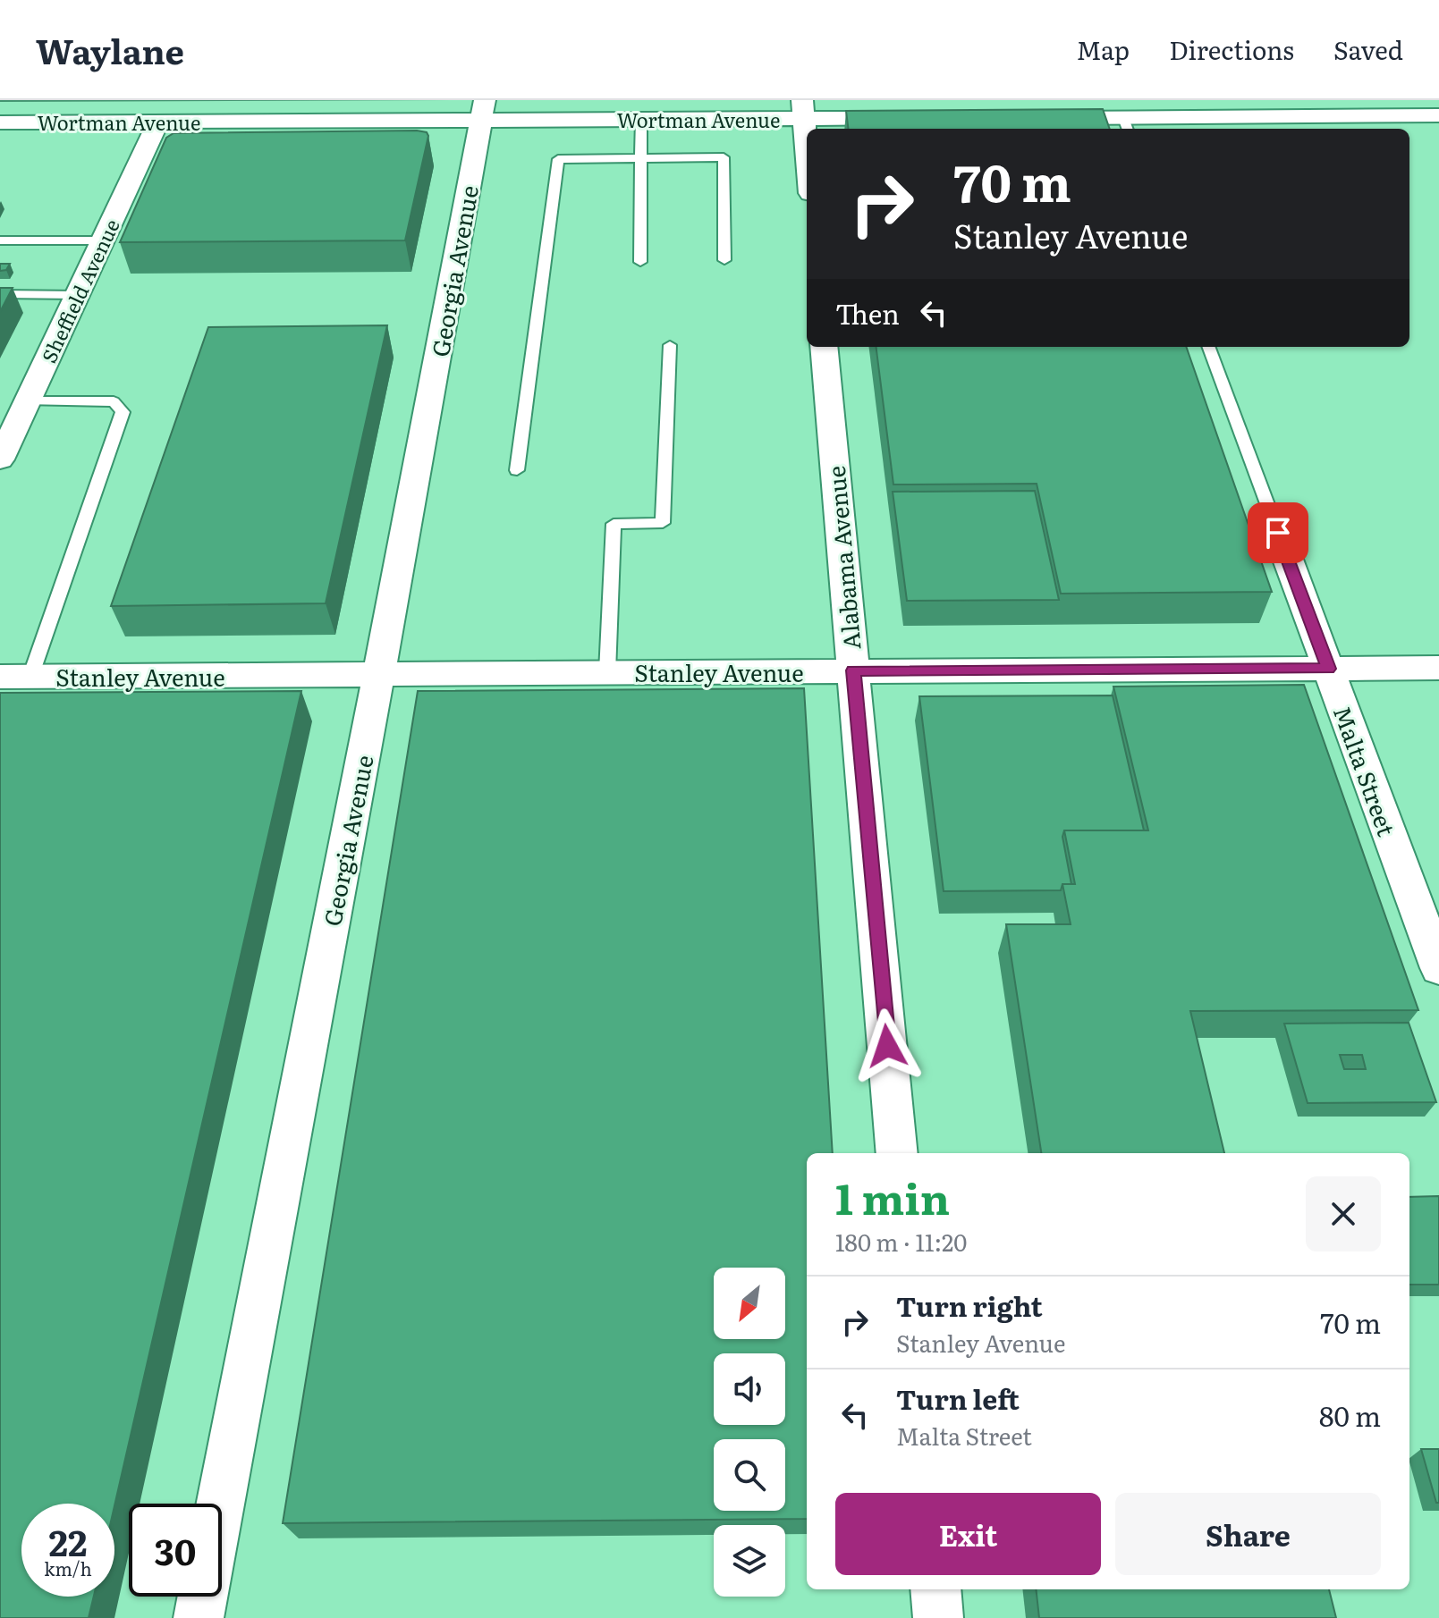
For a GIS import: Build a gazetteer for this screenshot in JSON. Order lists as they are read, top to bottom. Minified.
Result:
{"streets":{"street":["Wortman Avenue","Georgia Avenue","Sheffield Avenue","Alabama Avenue","Stanley Avenue","Malta Street"]},"crossings":[["Wortman Avenue","Georgia Avenue"],["Wortman Avenue","Sheffield Avenue"],["Georgia Avenue","Stanley Avenue"],["Alabama Avenue","Stanley Avenue"],["Stanley Avenue","Malta Street"]],"north":"bottom left","page":{"header":"Waylane","nav":["Map","Directions","Saved"],"turn":["70 m","Stanley Avenue"],"then":"Then","heading":["1 min","180 m · 11:20"],"list":[{"name":"Turn right","note":"Stanley Avenue","value":"70 m"},{"name":"Turn left","note":"Malta Street","value":"80 m"}],"buttons":["Exit","Share"],"speed":"22 km/h","limit":"30"}}
